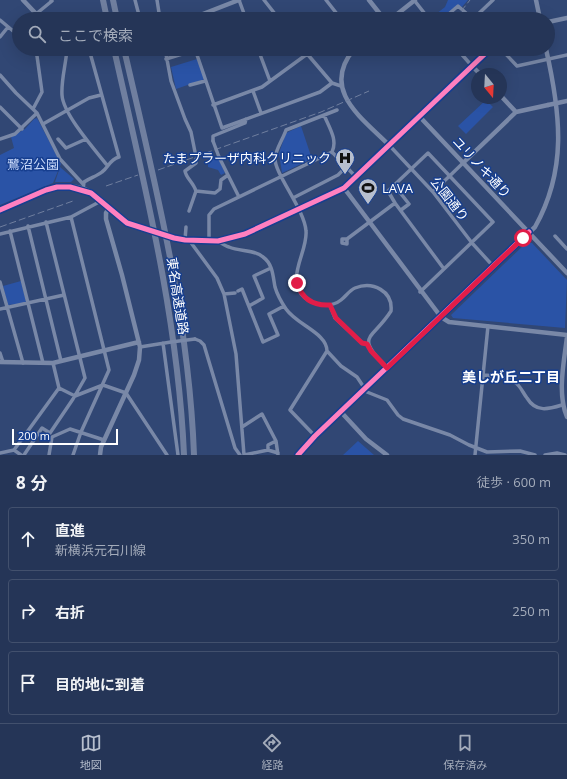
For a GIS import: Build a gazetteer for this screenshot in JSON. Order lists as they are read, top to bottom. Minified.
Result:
{"streets":{"highway":["東名高速道路"],"street":["ユリノキ通り","公園通り"]},"districts":["美しが丘二丁目"],"parks":["鷺沼公園"],"places":{"hospital":["たまプラーザ内科クリニック"],"sports":["LAVA"]},"scale_bar":"200 m","north":"bottom","page":{"search":"ここで検索","scale":"200 m","heading":["8 分","徒歩 · 600 m"],"list":[["直進","新横浜元石川線","350 m"],["右折","250 m"],"目的地に到着"],"nav":["地図","経路","保存済み"]}}
